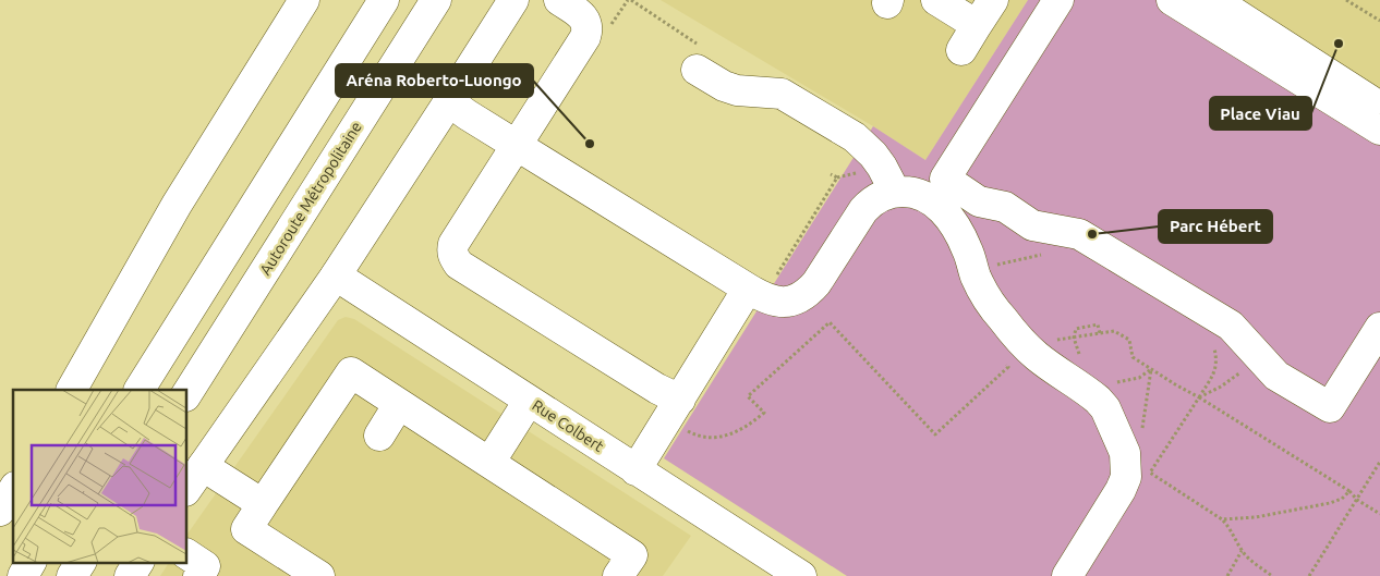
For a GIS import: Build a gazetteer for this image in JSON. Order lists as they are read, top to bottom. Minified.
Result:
{"streets":{"main road":["Autoroute Métropolitaine","Rue Colbert"]},"places":["Place Viau","Aréna Roberto-Luongo","Parc Hébert"]}
